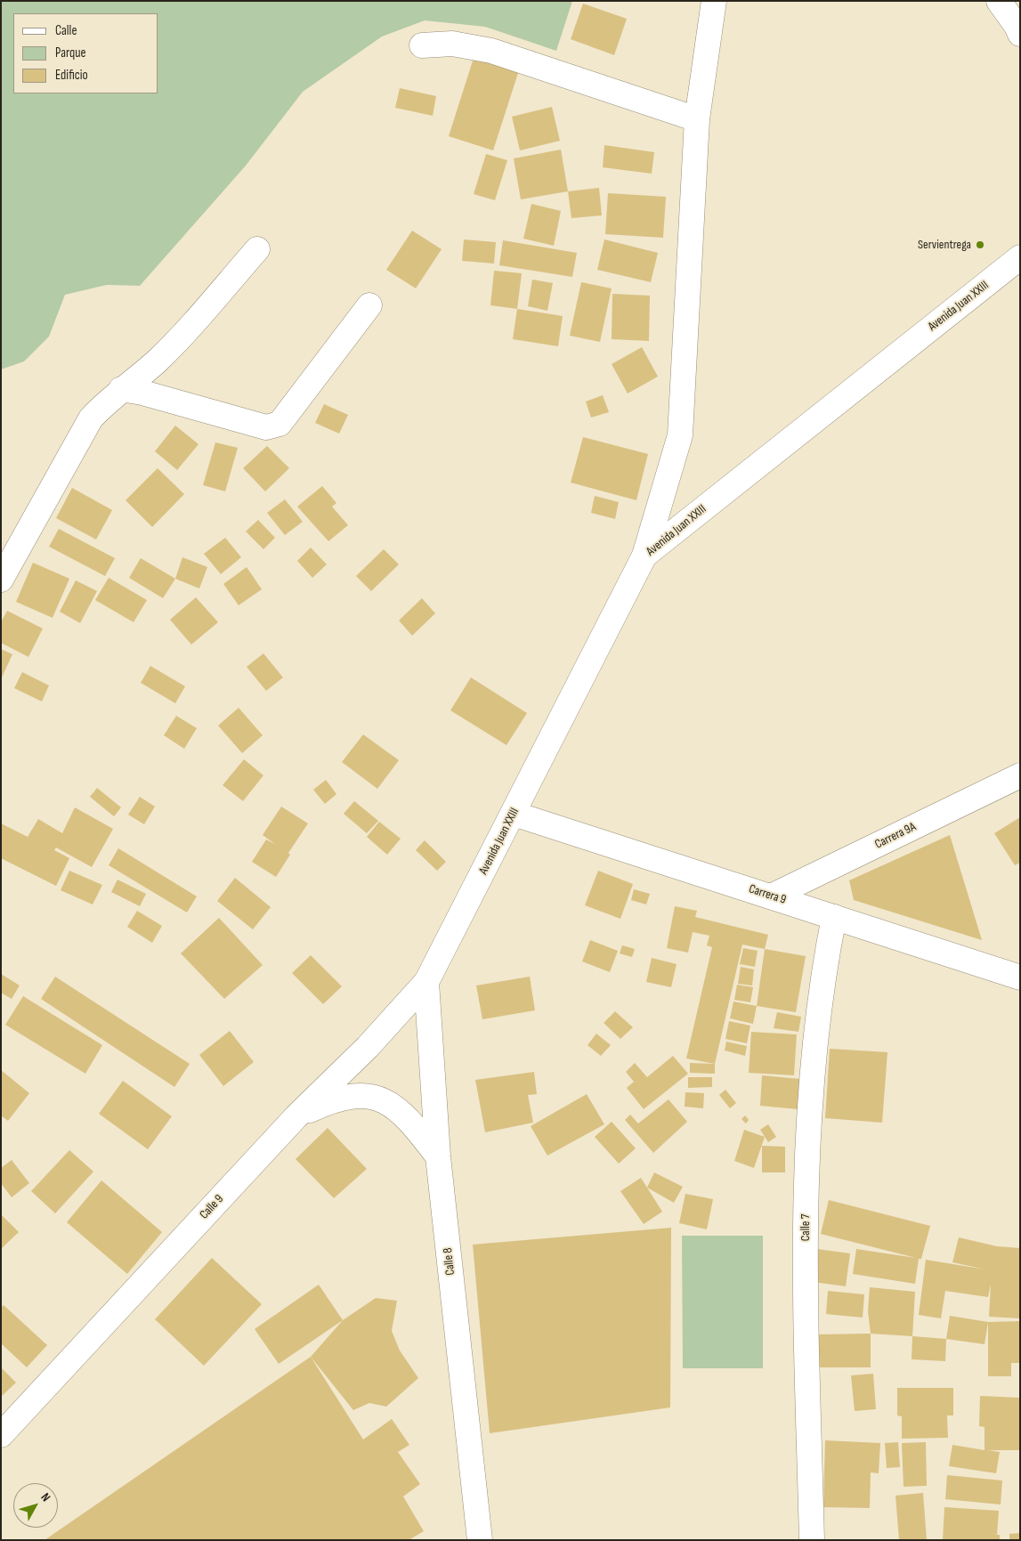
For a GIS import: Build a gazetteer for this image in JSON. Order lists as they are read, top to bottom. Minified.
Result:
{"streets":{"street":["Avenida Juan XXIII","Carrera 9A","Carrera 9","Calle 9","Calle 7","Calle 8"]},"crossings":[["Avenida Juan XXIII","Carrera 9"],["Avenida Juan XXIII","Calle 9"],["Avenida Juan XXIII","Calle 8"],["Carrera 9A","Carrera 9"],["Carrera 9","Calle 7"],["Calle 9","Calle 8"]],"places":["Servientrega"],"legend":["Calle","Parque","Edificio"],"north":"top right"}
